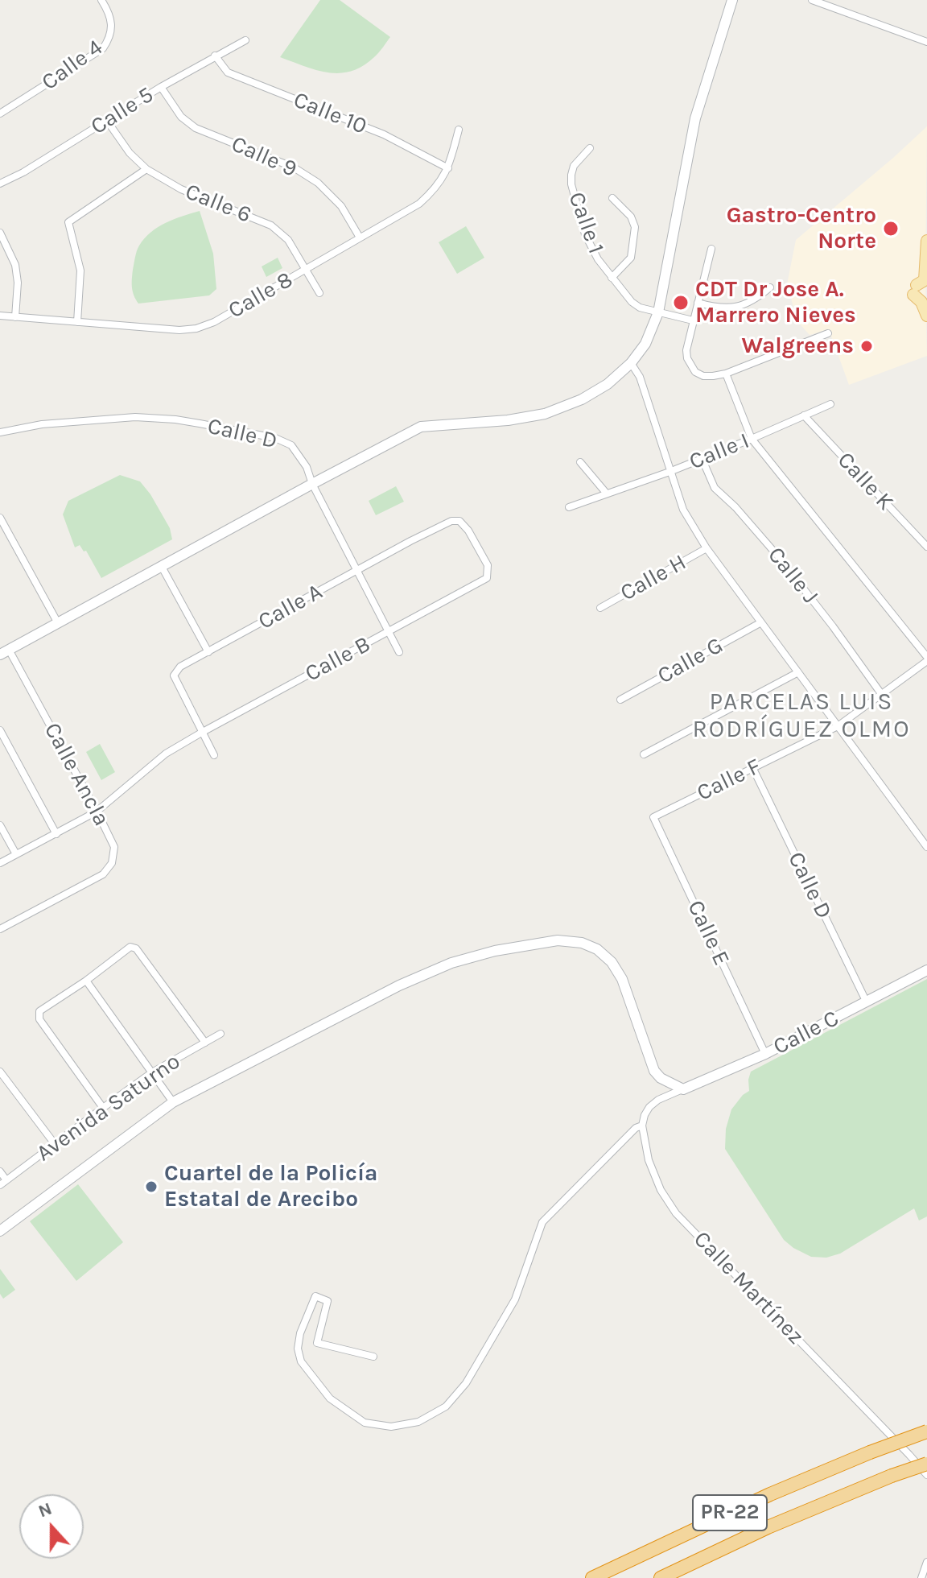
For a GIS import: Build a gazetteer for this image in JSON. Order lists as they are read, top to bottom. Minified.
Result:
{"streets":{"highway":["PR-22"],"street":["Calle 4","Calle 5","Calle 10","Calle 9","Calle 6","Calle 1","Calle 8","Calle D","Calle I","Calle K","Calle J","Calle H","Calle A","Calle B","Calle G","Calle Ancla","Calle F","Calle E","Calle C","Avenida Saturno","Calle Martínez"]},"crossings":[["Calle 5","Calle 10"],["Calle 5","Calle 9"],["Calle 5","Calle 6"],["Calle 10","Calle 8"],["Calle 9","Calle 8"],["Calle 6","Calle 8"],["Calle D","Calle A"],["Calle D","Calle B"],["Calle D","Calle F"],["Calle D","Calle C"],["Calle I","Calle K"],["Calle I","Calle J"],["Calle J","Calle F"],["Calle A","Calle B"],["Calle B","Calle Ancla"],["Calle F","Calle E"],["Calle E","Calle C"]],"districts":["PARCELAS LUIS RODRÍGUEZ OLMO"],"places":["Gastro-Centro Norte","CDT Dr Jose A. Marrero Nieves","Walgreens","Cuartel de la Policía Estatal de Arecibo"],"north":"top"}
